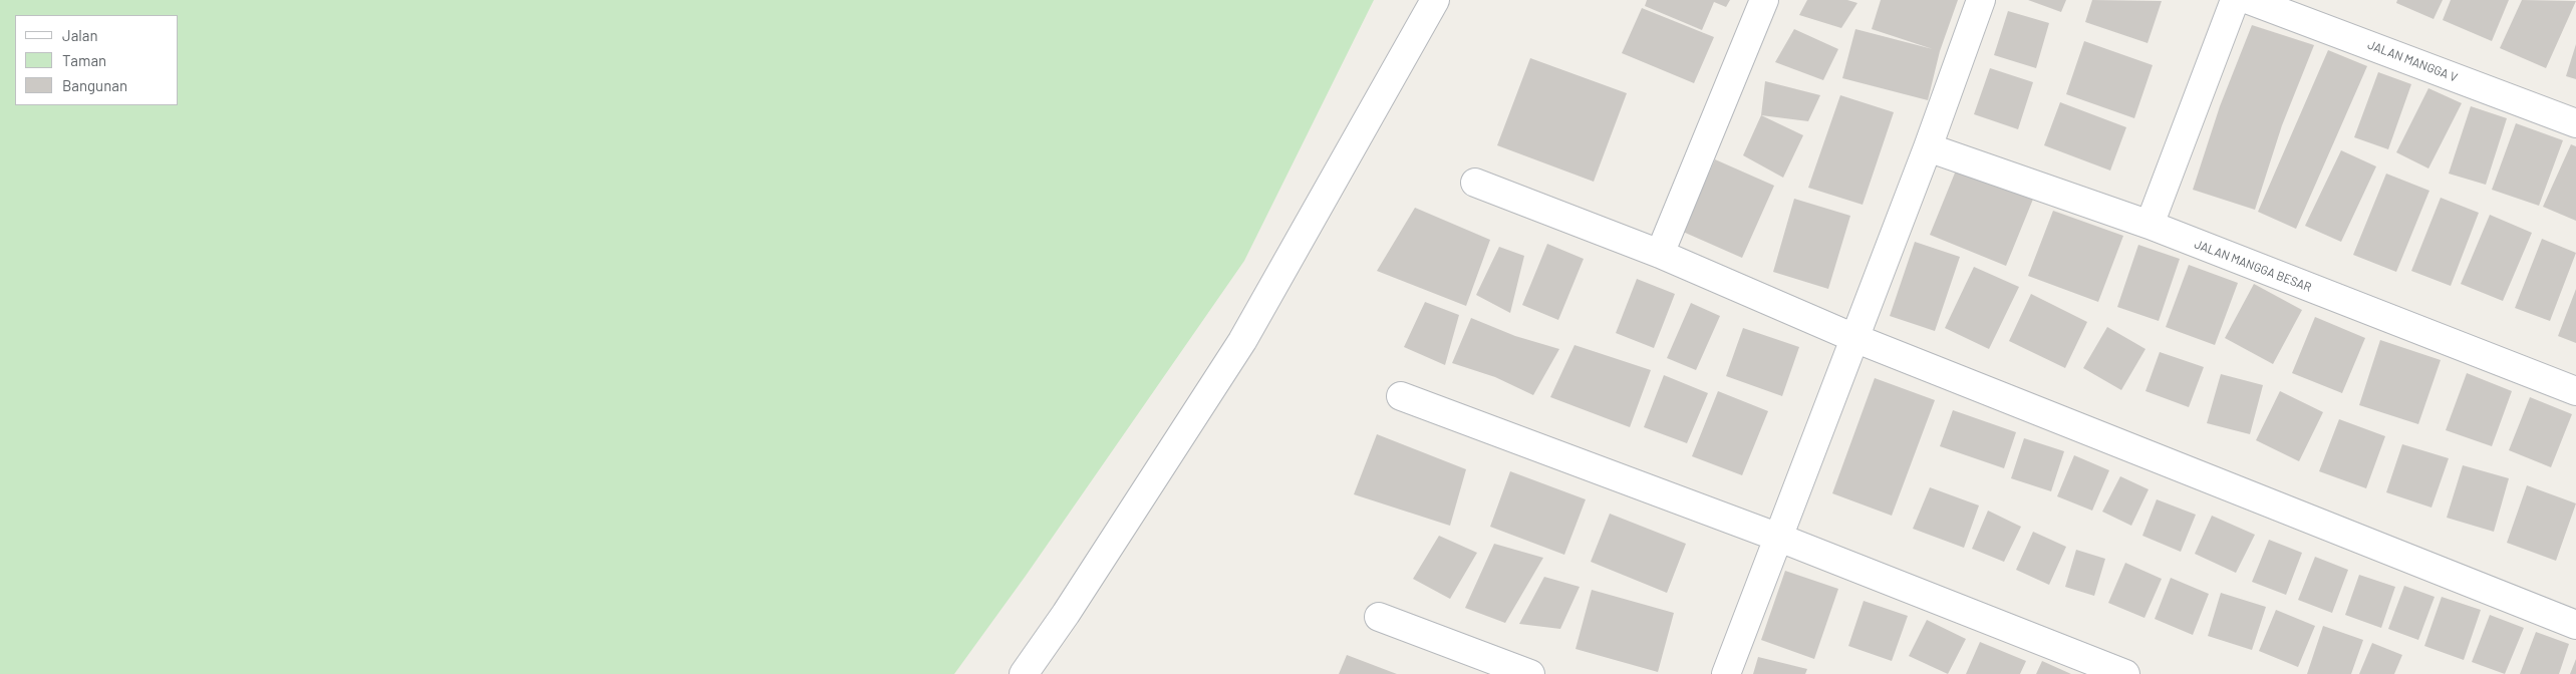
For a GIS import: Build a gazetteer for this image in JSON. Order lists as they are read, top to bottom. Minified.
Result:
{"streets":{"street":["JALAN MANGGA V","JALAN MANGGA BESAR"]},"legend":["Jalan","Taman","Bangunan"]}
